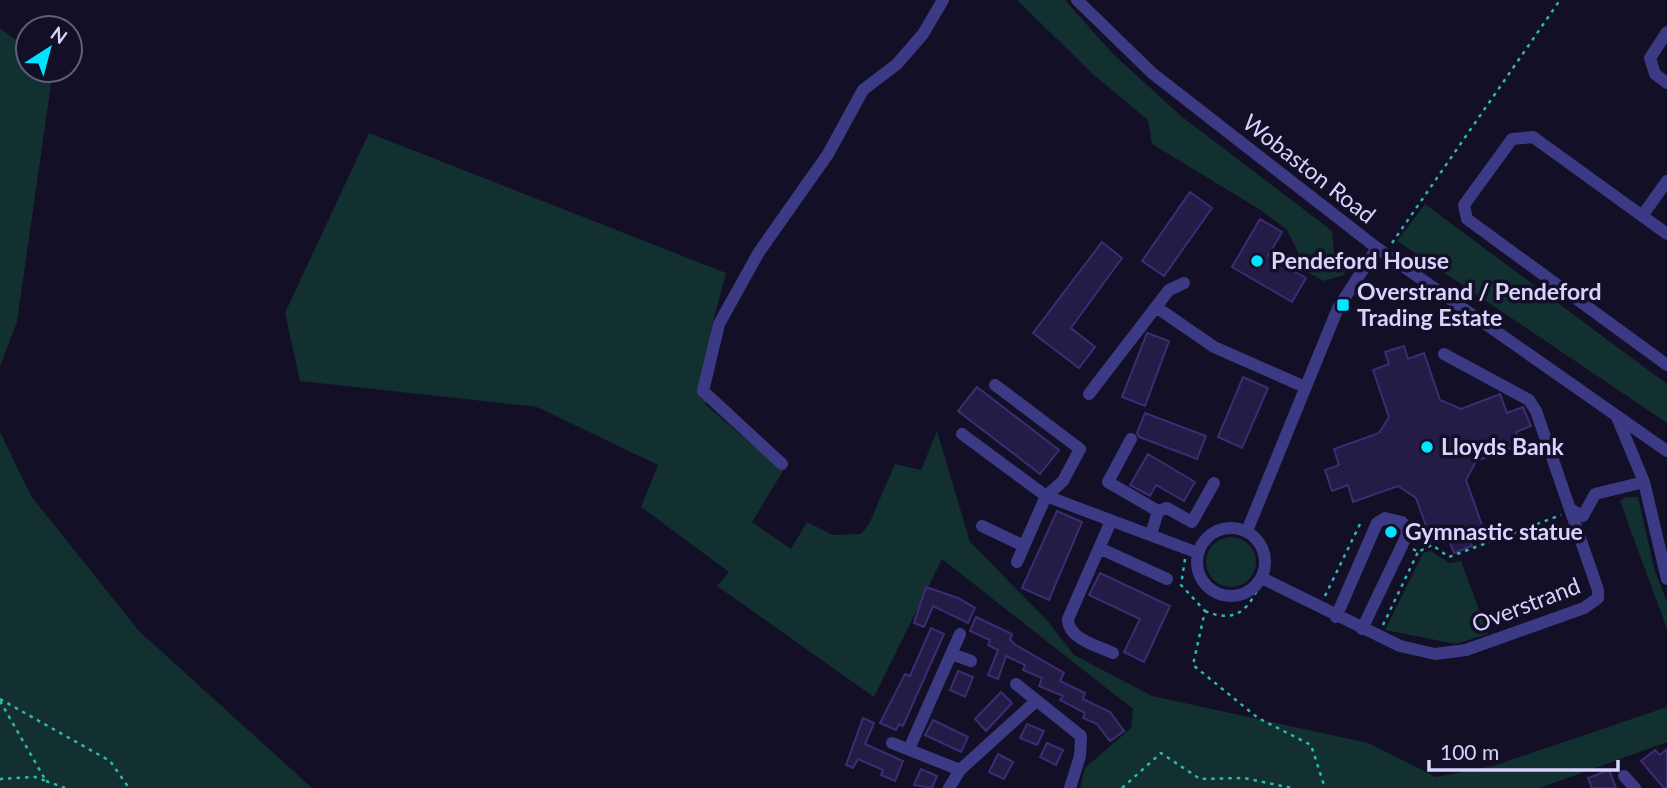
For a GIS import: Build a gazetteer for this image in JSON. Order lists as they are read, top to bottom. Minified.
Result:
{"streets":{"street":["Wobaston Road","Overstrand"]},"places":{"other":["Pendeford House","Lloyds Bank","Gymnastic statue"],"transit":["Overstrand / Pendeford Trading Estate"]},"scale_bar":"100 m","north":"top right"}
